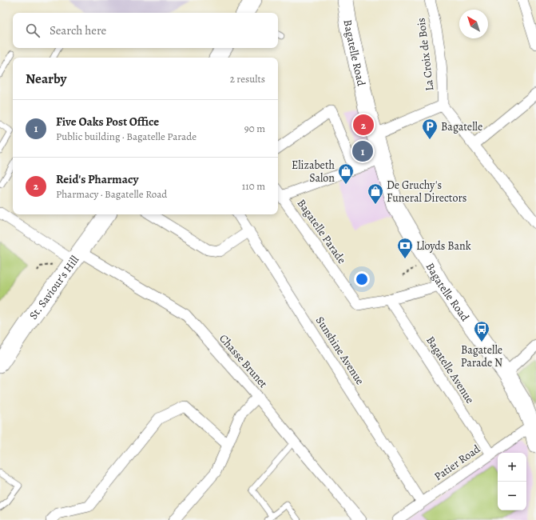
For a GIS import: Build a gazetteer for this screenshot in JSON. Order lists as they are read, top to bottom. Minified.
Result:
{"streets":{"main road":["Bagatelle Road","St. Saviour's Hill"],"street":["La Croix de Bois","Bagatelle Parade","Sunshine Avenue","Chasse Brunet","Bagatelle Avenue","Patier Road"]},"crossings":[["Bagatelle Road","Bagatelle Parade"],["Bagatelle Road","Patier Road"],["Bagatelle Parade","Bagatelle Avenue"],["St. Saviour's Hill","Chasse Brunet"],["Sunshine Avenue","Patier Road"],["Bagatelle Avenue","Patier Road"]],"places":{"parking":["Bagatelle"],"shop":["Elizabeth Salon","De Gruchy's Funeral Directors"],"bank":["Lloyds Bank"],"bus stop":["Bagatelle Parade N"]},"north":"top left","page":{"search":"Search here","heading":["Nearby","2 results"],"list":[{"mark":"1","name":"Five Oaks Post Office","note":"Public building · Bagatelle Parade","value":"90 m"},{"mark":"2","name":"Reid's Pharmacy","note":"Pharmacy · Bagatelle Road","value":"110 m"}],"pins":["2","1"],"map_buttons":["+","−"]}}
